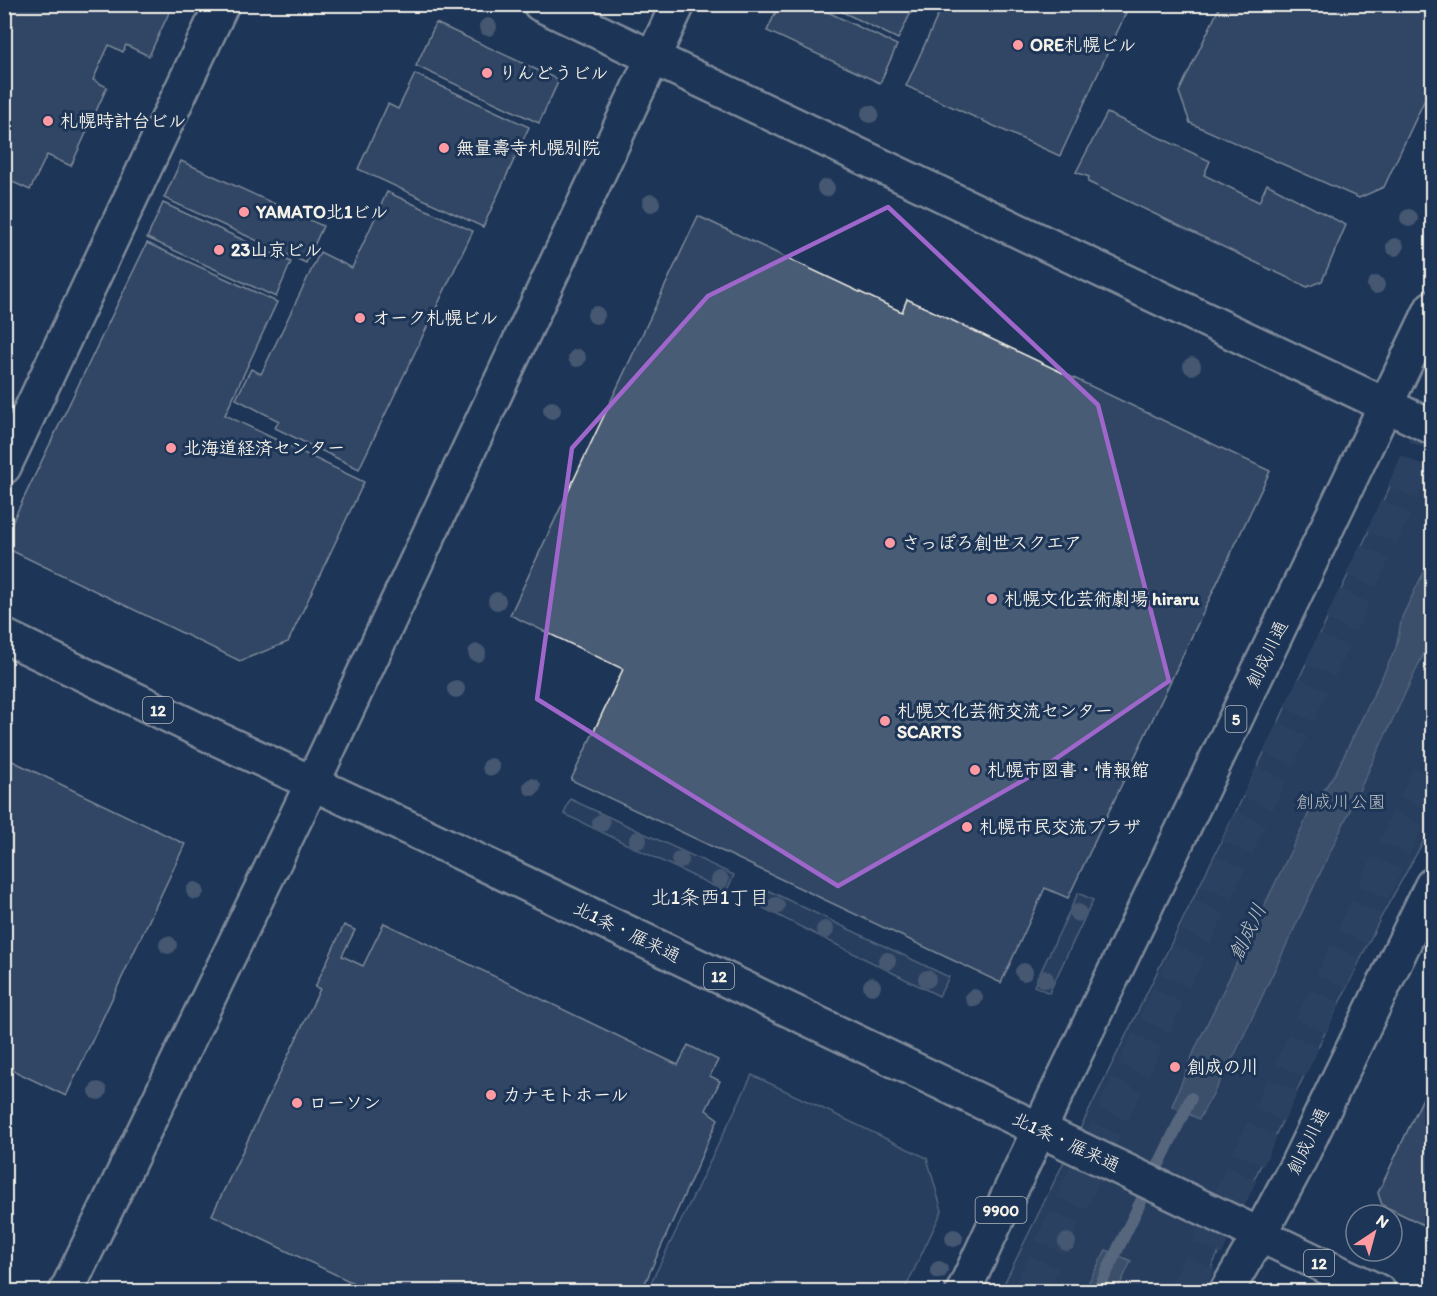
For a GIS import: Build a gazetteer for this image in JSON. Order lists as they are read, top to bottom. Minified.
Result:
{"streets":{"main road":["創成川通","12","5","北1条・雁来通","9900"]},"crossings":[["創成川通","北1条・雁来通"],["創成川通","9900"],["北1条・雁来通","9900"]],"districts":["北1条西1丁目"],"water":["創成川"],"parks":["創成川公園"],"places":["ORE札幌ビル","りんどうビル","札幌時計台ビル","無量壽寺札幌別院","YAMATO北1ビル","23山京ビル","オーク札幌ビル","北海道経済センター","さっぽろ創世スクエア","札幌文化芸術劇場 hiraru","札幌文化芸術交流センター SCARTS","札幌市図書・情報館","札幌市民交流プラザ","創成の川","カナモトホール","ローソン"],"north":"top right"}
